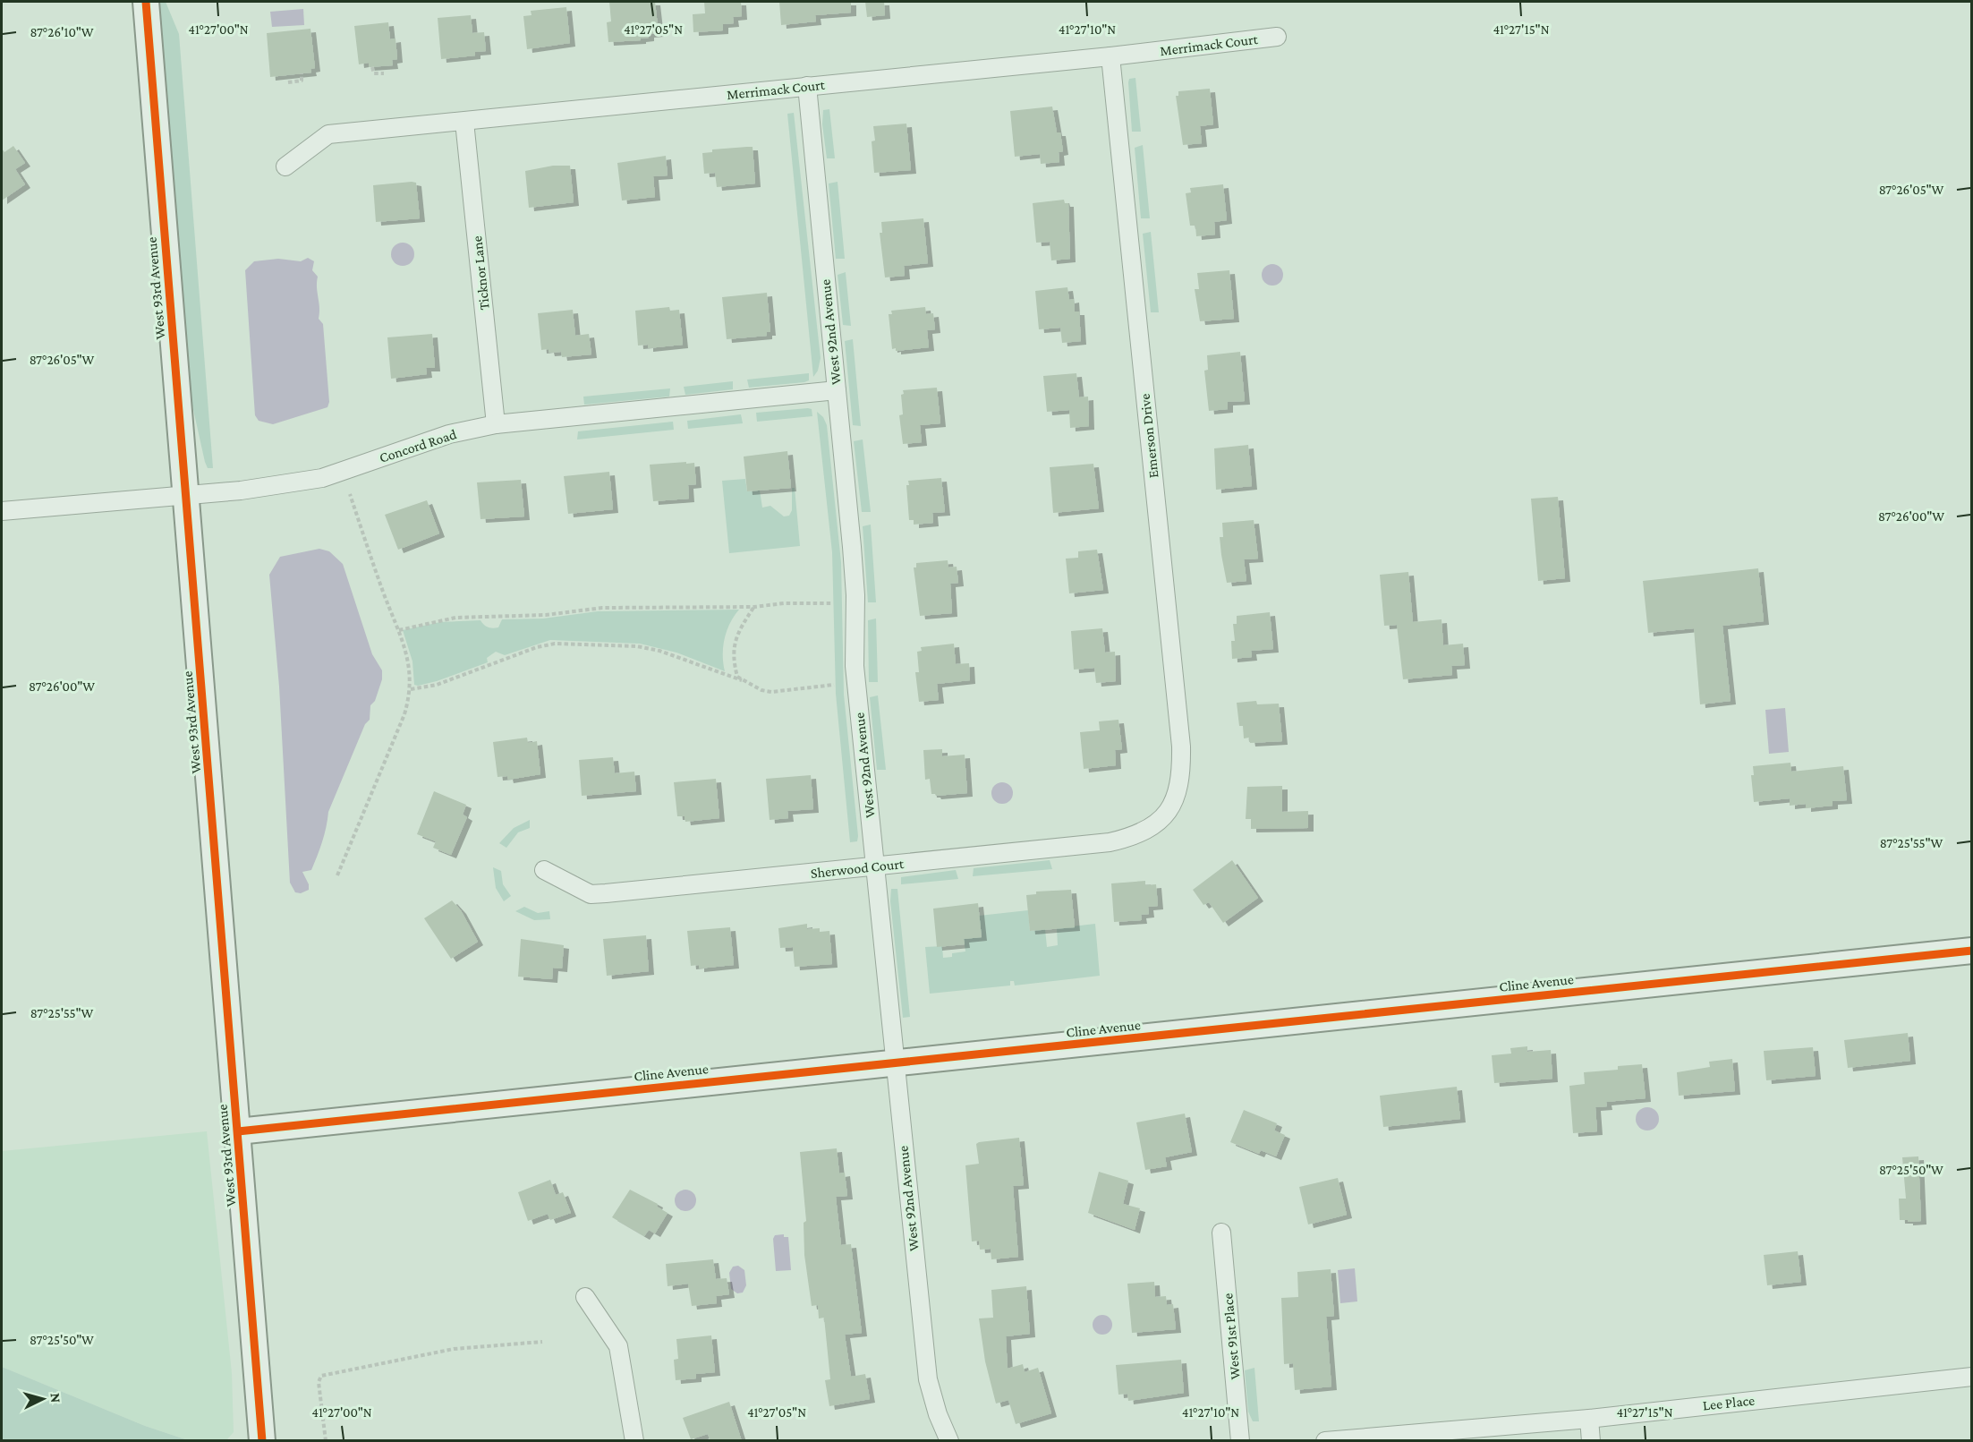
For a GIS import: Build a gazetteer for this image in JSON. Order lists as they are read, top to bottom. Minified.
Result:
{"streets":{"street":["Merrimack Court","Ticknor Lane","West 93rd Avenue","West 92nd Avenue","Emerson Drive","Concord Road","Sherwood Court","Cline Avenue","West 91st Place","Lee Place"]},"crossings":[["Merrimack Court","Ticknor Lane"],["Merrimack Court","West 92nd Avenue"],["Merrimack Court","Emerson Drive"],["Ticknor Lane","Concord Road"],["West 93rd Avenue","Concord Road"],["West 93rd Avenue","Cline Avenue"],["West 92nd Avenue","Concord Road"],["West 92nd Avenue","Sherwood Court"],["West 92nd Avenue","Cline Avenue"],["Emerson Drive","Sherwood Court"]],"north":"right","coordinates":["41°27'00\"N","41°27'05\"N","41°27'10\"N","41°27'15\"N","87°26'10\"W","87°26'05\"W","87°26'00\"W","87°25'55\"W","87°25'50\"W"]}
